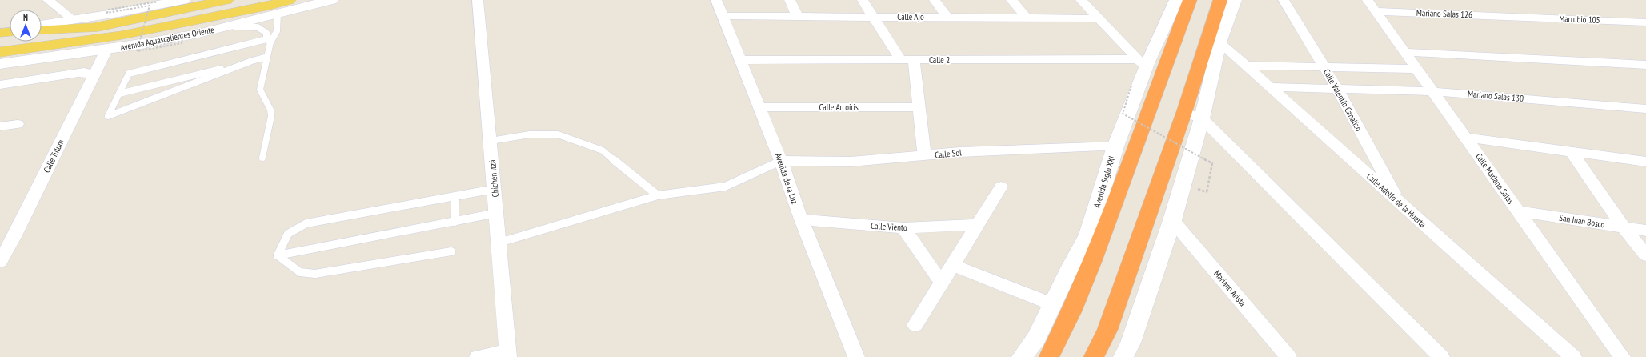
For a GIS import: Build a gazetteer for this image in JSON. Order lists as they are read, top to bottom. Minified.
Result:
{"streets":{"highway":["Avenida Siglo XXI"],"main road":["Avenida Aguascalientes Oriente"],"street":["Mariano Salas 126","Calle Ajo","Marrubio 105","Calle 2","Mariano Salas 130","Calle Valentín Canalizo","Calle Arcoíris","Calle Sol","Calle Tulum","Chichén Itzá","Avenida de la Luz","Calle Mariano Salas","Calle Adolfo de la Huerta","San Juan Bosco","Calle Viento","Mariano Arista"]},"crossings":[["Mariano Salas 126","Marrubio 105"],["Mariano Salas 126","Calle Mariano Salas"],["Calle Ajo","Avenida de la Luz"],["Avenida Aguascalientes Oriente","Calle Tulum"],["Calle 2","Avenida de la Luz"],["Calle 2","Avenida Siglo XXI"],["Mariano Salas 130","Calle Valentín Canalizo"],["Mariano Salas 130","Calle Mariano Salas"],["Mariano Salas 130","Calle Adolfo de la Huerta"],["Calle Valentín Canalizo","Calle Adolfo de la Huerta"],["Calle Arcoíris","Avenida de la Luz"],["Calle Sol","Avenida de la Luz"],["Calle Sol","Avenida Siglo XXI"],["Avenida de la Luz","Calle Viento"],["Calle Mariano Salas","San Juan Bosco"]],"north":"top"}
